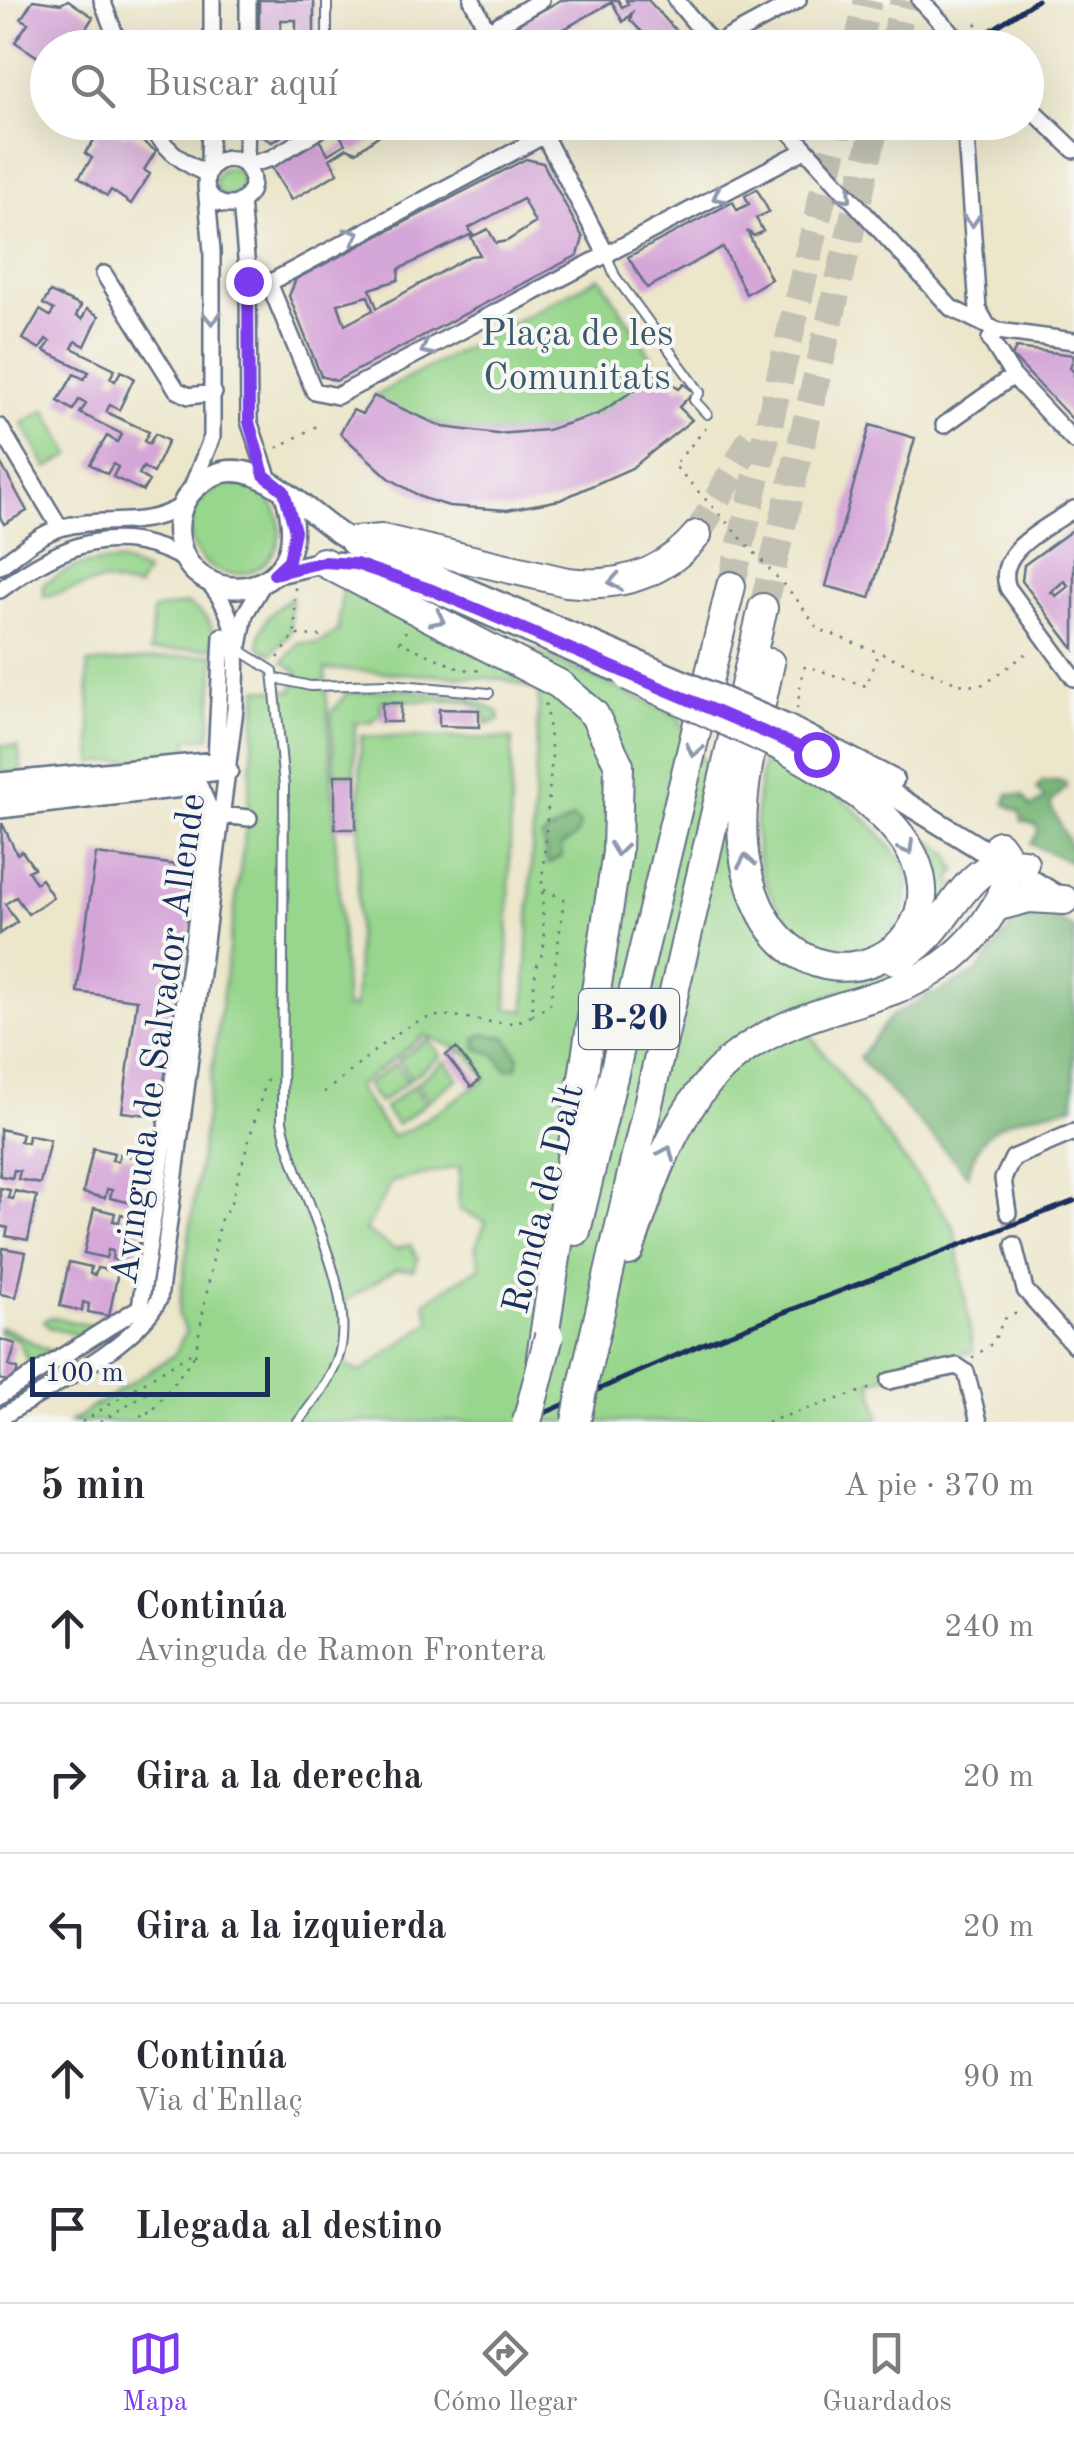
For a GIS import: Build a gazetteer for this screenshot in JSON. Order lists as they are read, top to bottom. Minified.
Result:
{"streets":{"highway":["B-20","Ronda de Dalt"],"street":["Avinguda de Salvador Allende"]},"parks":["Plaça de les Comunitats"],"scale_bar":"100 m","page":{"search":"Buscar aquí","scale":"100 m","heading":["5 min","A pie · 370 m"],"list":[["Continúa","Avinguda de Ramon Frontera","240 m"],["Gira a la derecha","20 m"],["Gira a la izquierda","20 m"],["Continúa","Via d'Enllaç","90 m"],"Llegada al destino"],"nav":["Mapa","Cómo llegar","Guardados"]}}
